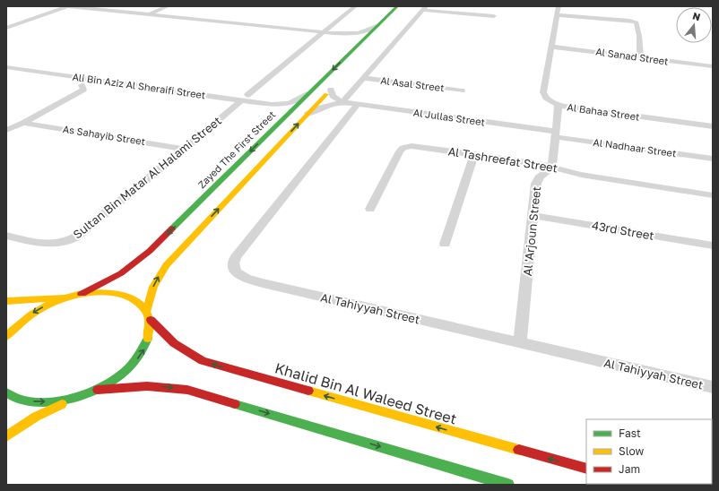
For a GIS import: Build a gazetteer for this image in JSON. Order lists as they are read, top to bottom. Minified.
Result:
{"streets":{"main road":["Zayed The First Street","Khalid Bin Al Waleed Street"],"street":["Al Sanad Street","Al Asal Street","Ali Bin Aziz Al Sheraifi Street","Al Bahaa Street","Al Jullas Street","As Sahayib Street","Al Nadhaar Street","Al Tashreefat Street","Sultan Bin Matar Al Halami Street","43rd Street","Al 'Arjoun Street","Al Tahiyyah Street"]},"crossings":[["Al Sanad Street","Al Bahaa Street"],["Al Asal Street","Al Jullas Street"],["Ali Bin Aziz Al Sheraifi Street","Zayed The First Street"],["Ali Bin Aziz Al Sheraifi Street","Sultan Bin Matar Al Halami Street"],["Al Jullas Street","Al Nadhaar Street"],["Al Jullas Street","Al Tahiyyah Street"],["As Sahayib Street","Sultan Bin Matar Al Halami Street"],["Al Tashreefat Street","Al 'Arjoun Street"],["43rd Street","Al 'Arjoun Street"],["Al 'Arjoun Street","Al Tahiyyah Street"]],"legend":["Fast","Slow","Jam"],"north":"top"}
